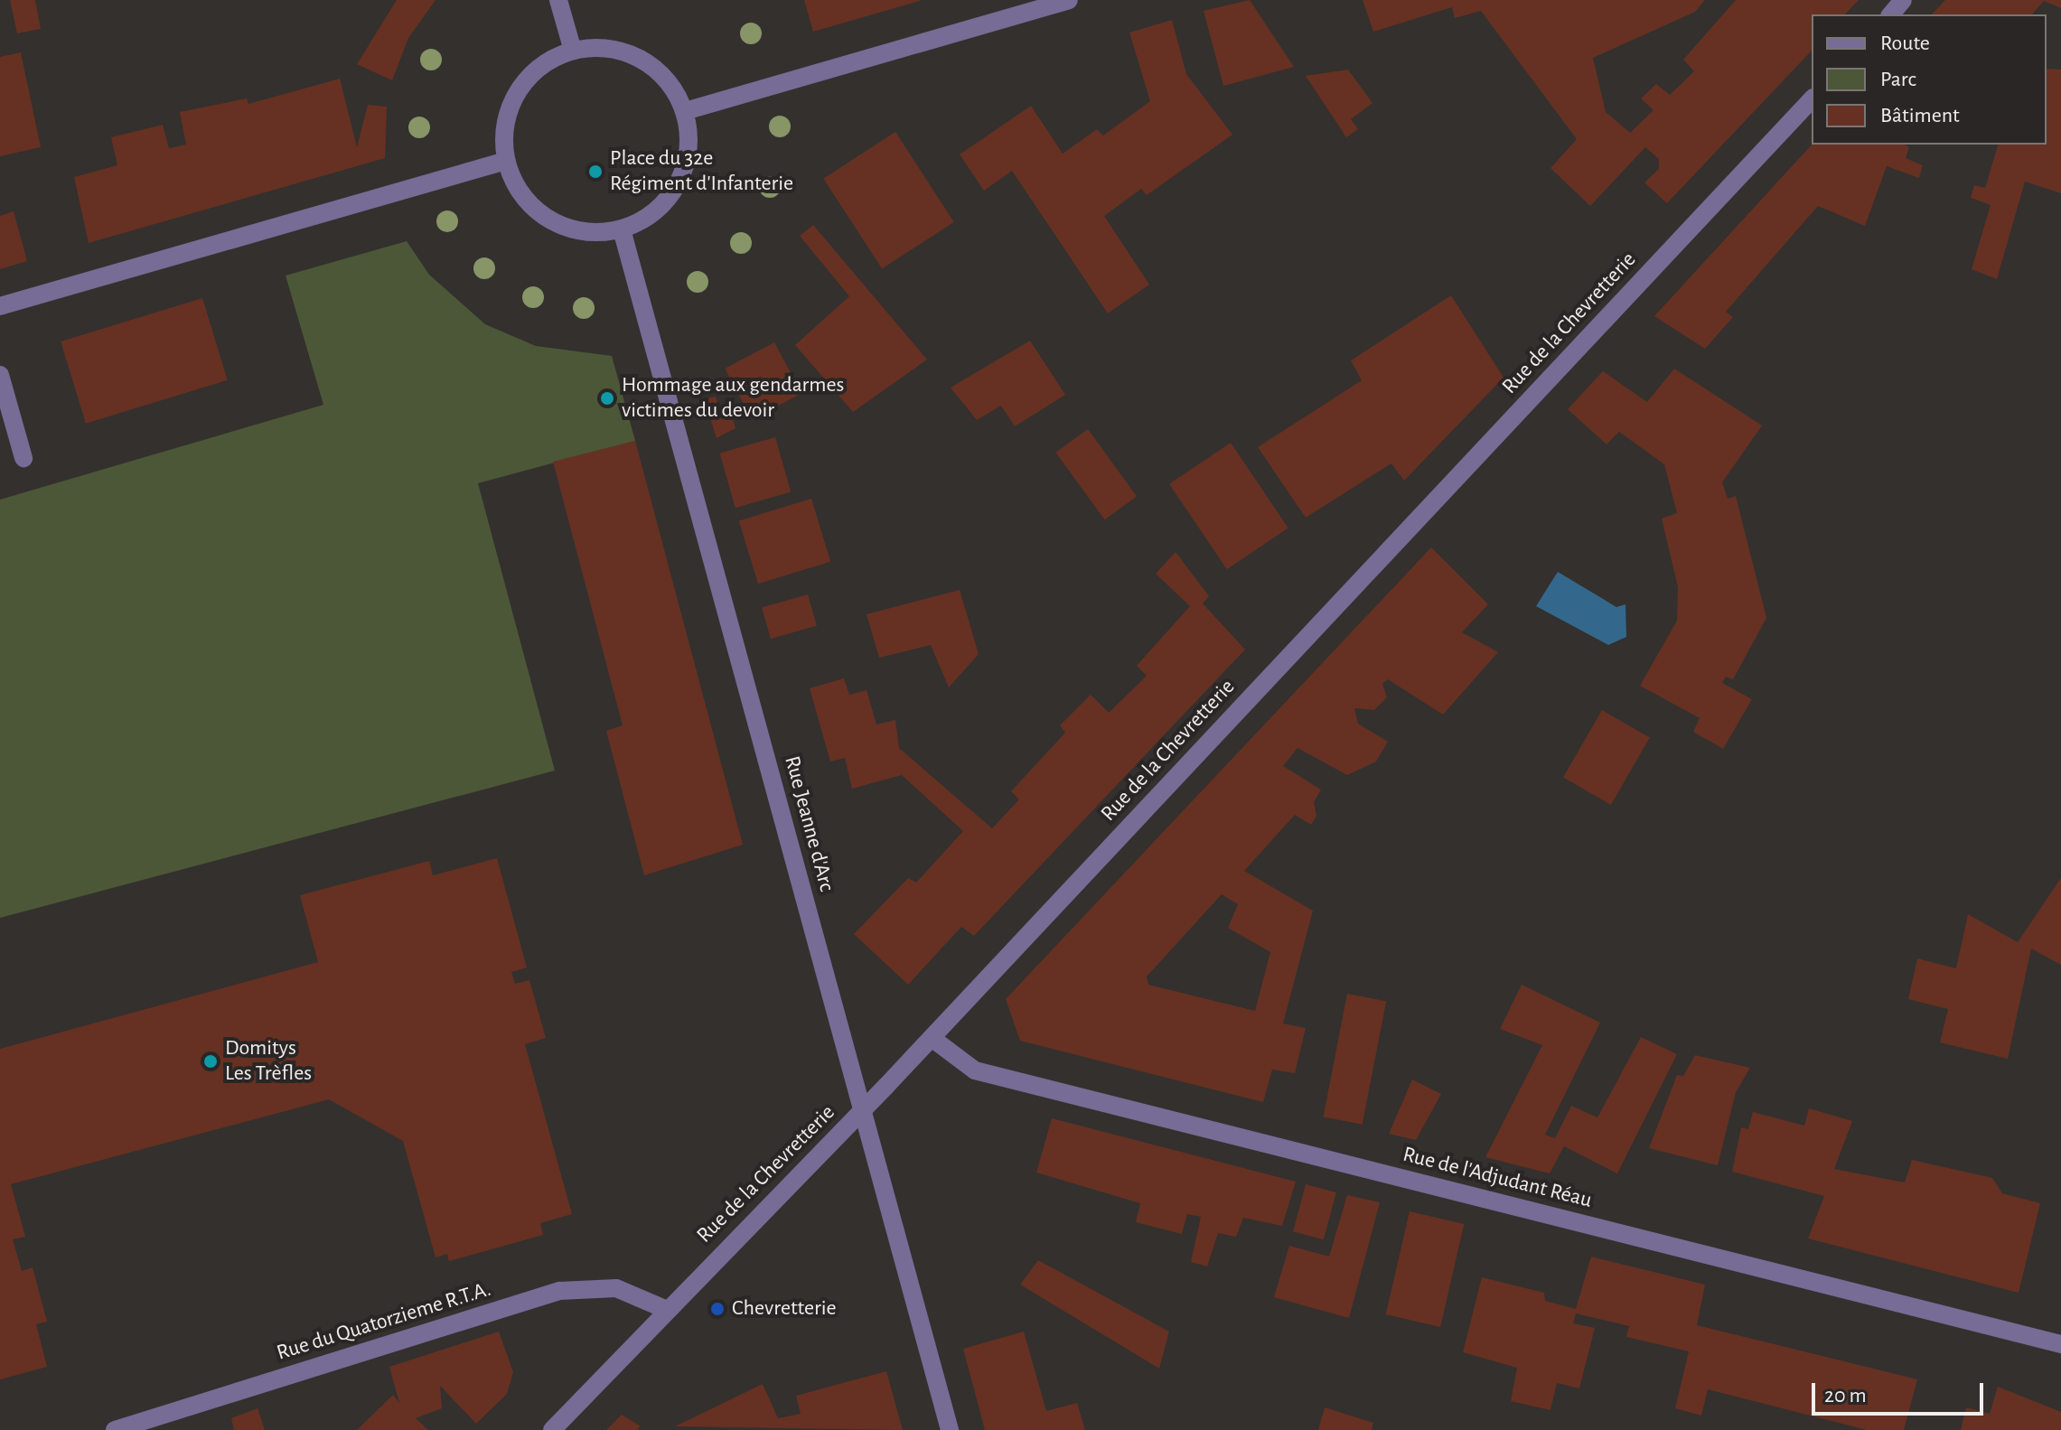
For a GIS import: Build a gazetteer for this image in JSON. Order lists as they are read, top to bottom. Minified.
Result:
{"streets":{"street":["Rue de la Chevretterie","Rue Jeanne d'Arc","Rue de l'Adjudant Réau","Rue du Quatorzieme R.T.A."]},"crossings":[["Rue de la Chevretterie","Rue Jeanne d'Arc"],["Rue de la Chevretterie","Rue de l'Adjudant Réau"],["Rue de la Chevretterie","Rue du Quatorzieme R.T.A."]],"places":["Place du 32e Régiment d'Infanterie","Hommage aux gendarmes victimes du devoir","Domitys Les Trèfles","Chevretterie"],"legend":["Route","Parc","Bâtiment"],"scale_bar":"20 m"}
